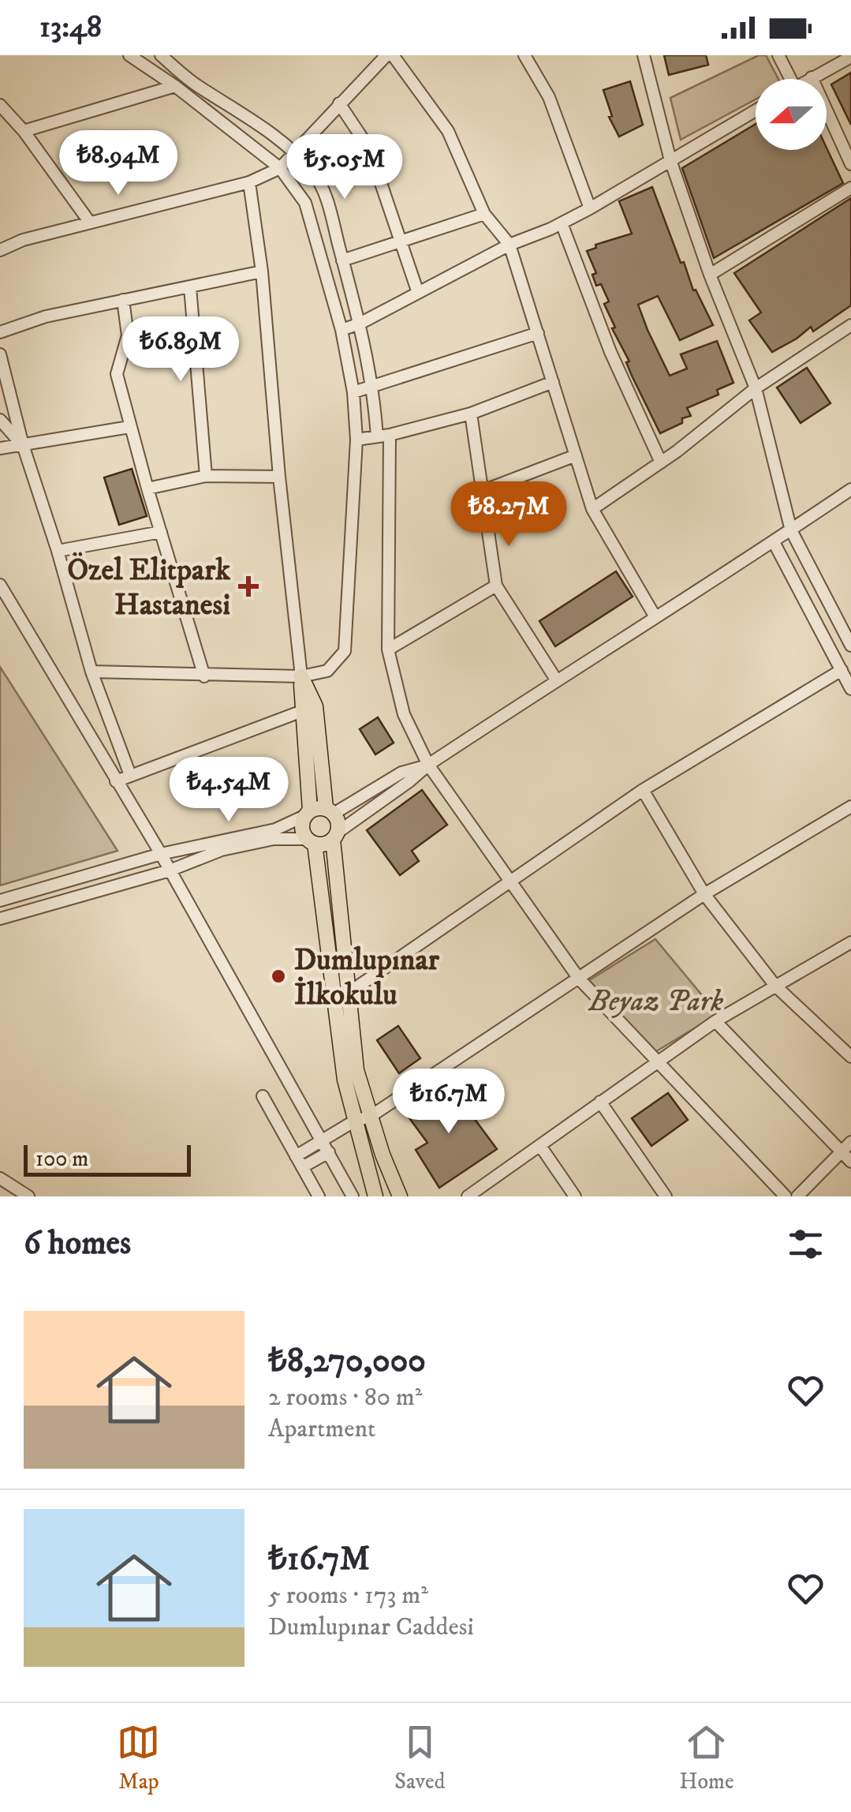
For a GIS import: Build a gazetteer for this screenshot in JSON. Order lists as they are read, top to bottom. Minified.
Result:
{"parks":["Beyaz Park"],"places":{"health":["Özel Elitpark Hastanesi"],"other":["Dumlupınar İlkokulu"]},"scale_bar":"100 m","north":"left","page":{"status":"13:48","price":["₺8.94M","₺5.05M","₺6.89M","₺8.27M","₺4.54M","₺16.7M"],"scale":"100 m","heading":"6 homes","list":[{"name":"₺8,270,000","note":"2 rooms · 80 m² · Apartment"},{"name":"₺16.7M","note":"5 rooms · 173 m² · Dumlupınar Caddesi"}],"tabs":["Map","Saved","Home"]}}
